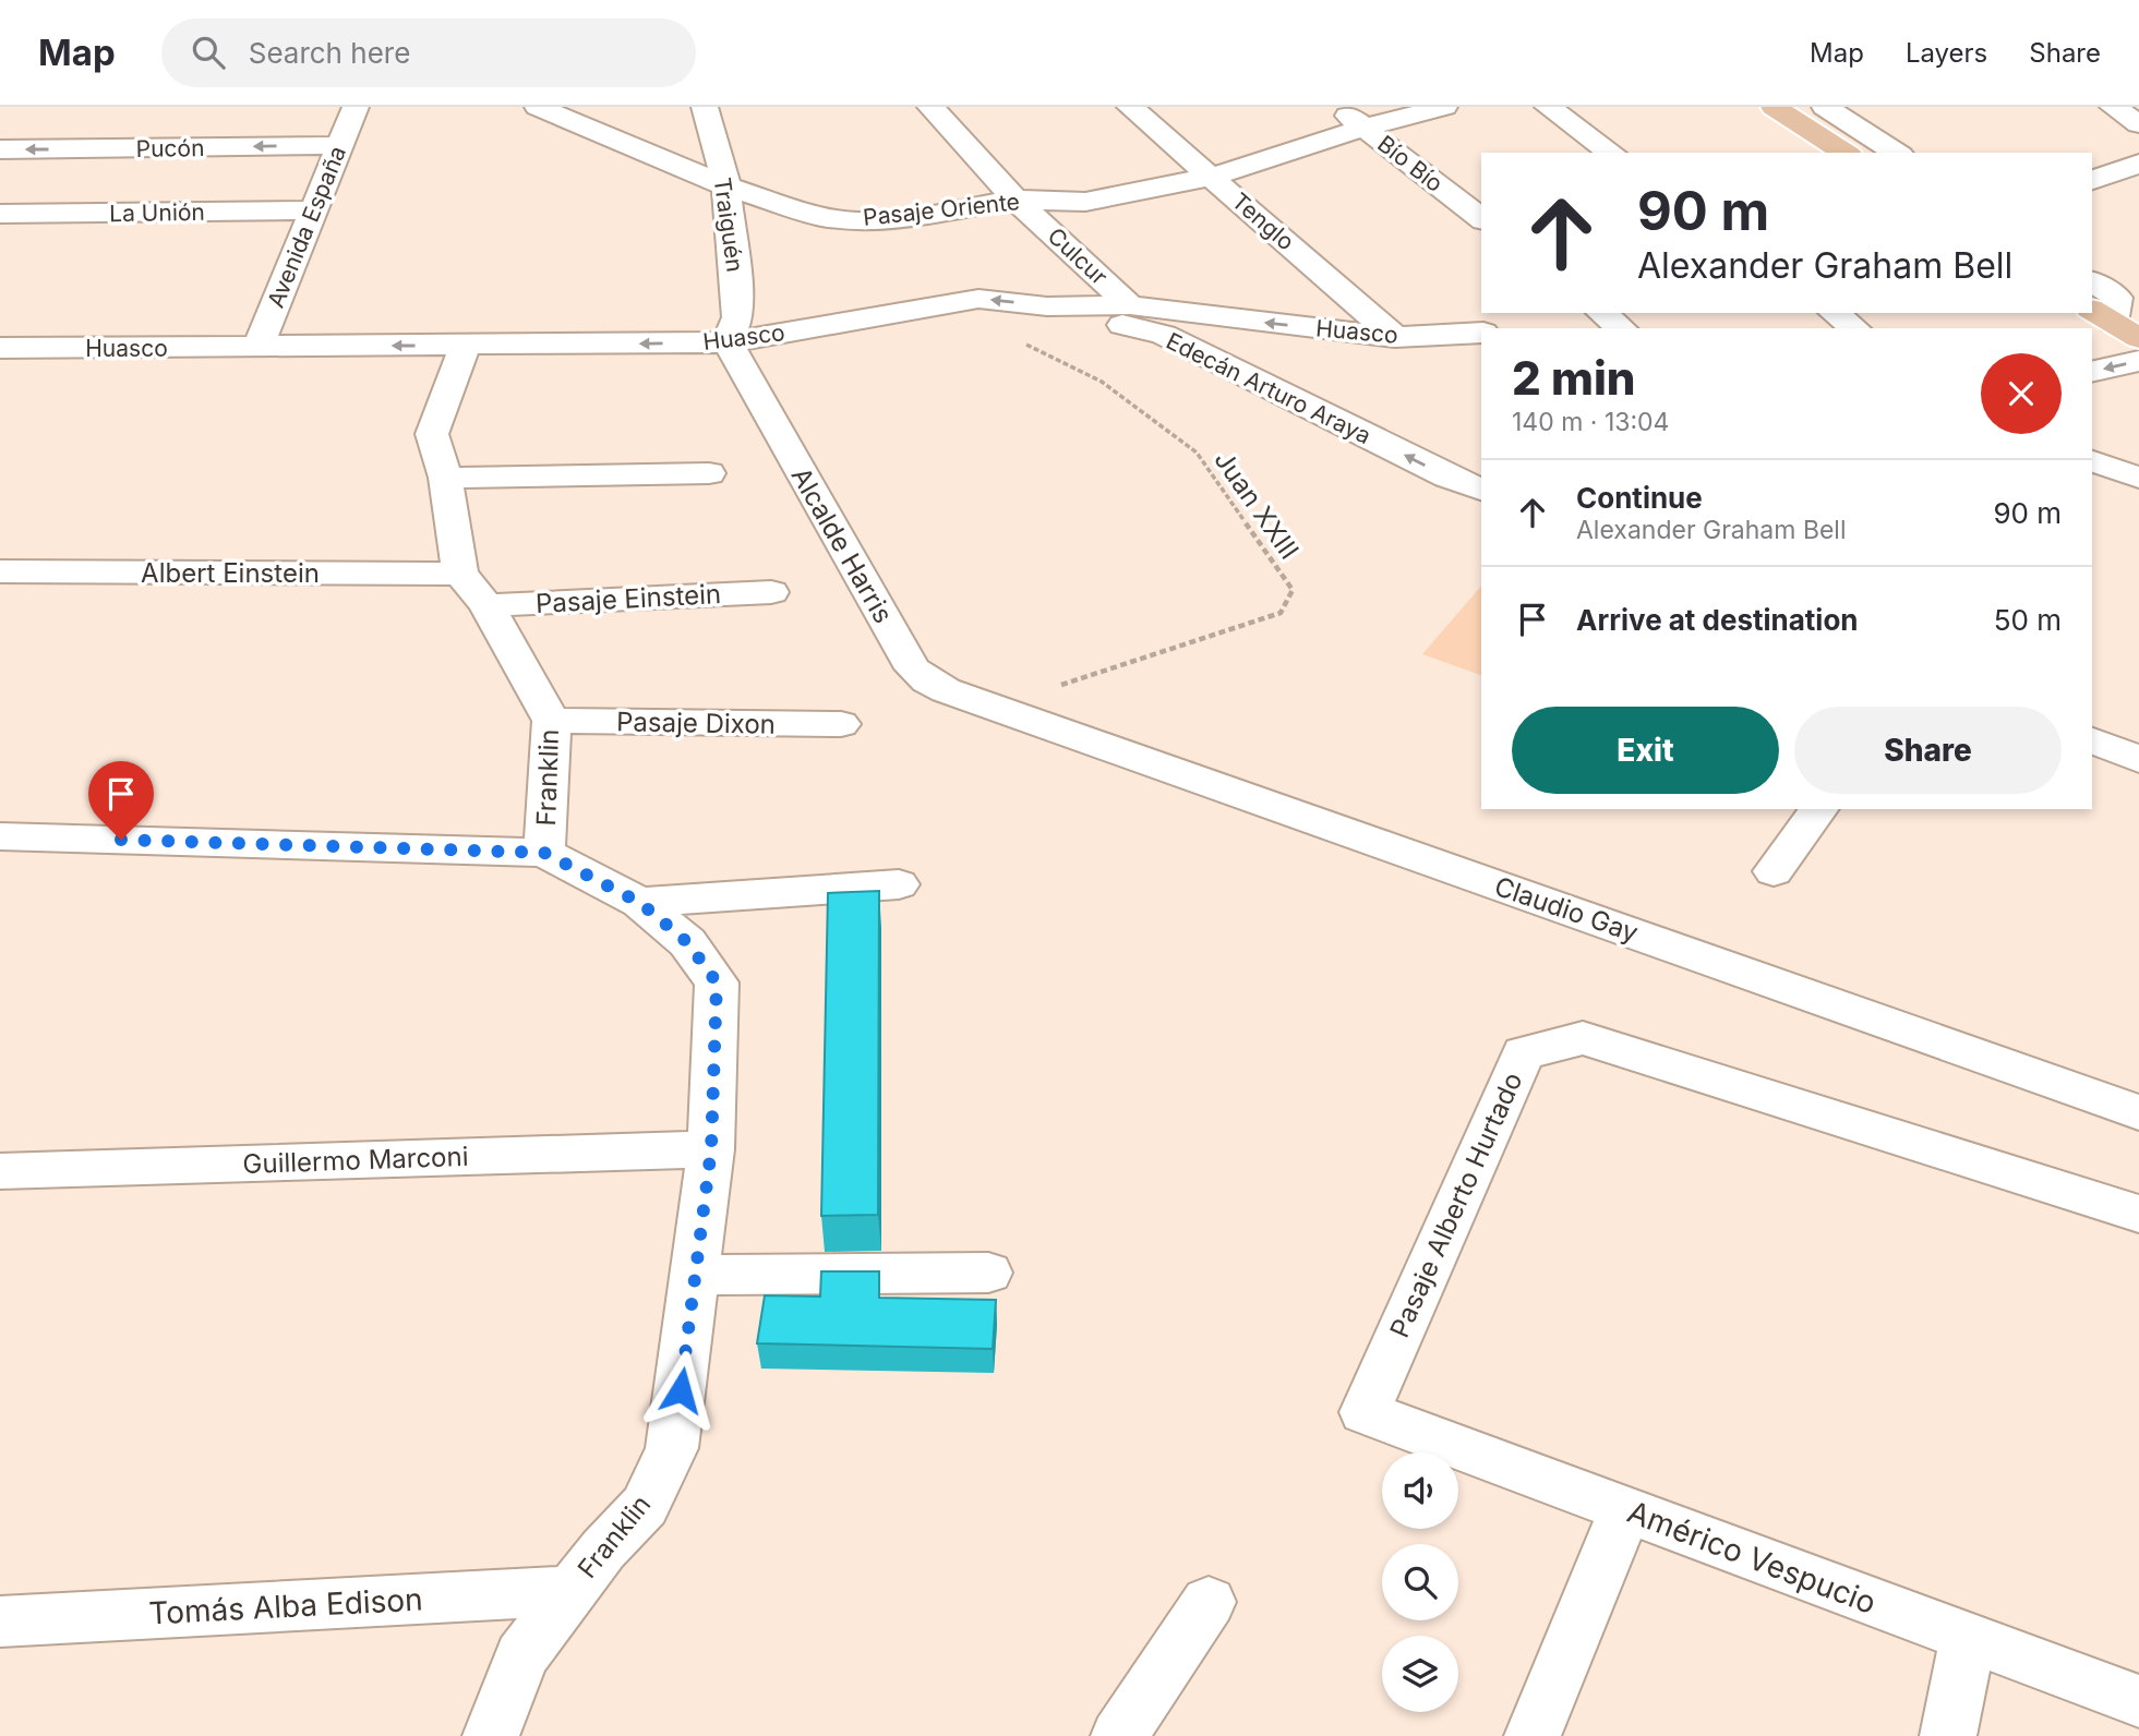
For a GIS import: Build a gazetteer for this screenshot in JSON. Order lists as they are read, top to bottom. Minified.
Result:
{"streets":{"street":["Pucón","Bío Bío","Pasaje Oriente","La Unión","Tenglo","Traiguén","Avenida España","Culcur","Huasco","Edecán Arturo Araya","Alcalde Harris","Albert Einstein","Pasaje Einstein","Pasaje Dixon","Franklin","Claudio Gay","Guillermo Marconi","Pasaje Alberto Hurtado","Américo Vespucio","Tomás Alba Edison"],"path":["Juan XXIII"]},"crossings":[["Pucón","Avenida España"],["Bío Bío","Pasaje Oriente"],["Pasaje Oriente","Tenglo"],["Pasaje Oriente","Traiguén"],["Pasaje Oriente","Culcur"],["La Unión","Avenida España"],["Tenglo","Huasco"],["Traiguén","Huasco"],["Traiguén","Alcalde Harris"],["Avenida España","Huasco"],["Culcur","Huasco"],["Huasco","Edecán Arturo Araya"],["Huasco","Alcalde Harris"],["Huasco","Franklin"],["Juan XXIII","Alcalde Harris"],["Juan XXIII","Claudio Gay"],["Alcalde Harris","Claudio Gay"],["Albert Einstein","Pasaje Einstein"],["Albert Einstein","Franklin"],["Pasaje Einstein","Franklin"],["Pasaje Dixon","Franklin"],["Franklin","Guillermo Marconi"],["Franklin","Tomás Alba Edison"],["Pasaje Alberto Hurtado","Américo Vespucio"]],"one_way":["Pucón","Huasco","Edecán Arturo Araya"],"page":{"header":"Map","search":"Search here","nav":["Map","Layers","Share"],"turn":["90 m","Alexander Graham Bell"],"heading":["2 min","140 m · 13:04"],"list":[{"name":"Continue","note":"Alexander Graham Bell","value":"90 m"},{"name":"Arrive at destination","value":"50 m"}],"buttons":["Exit","Share"]}}
